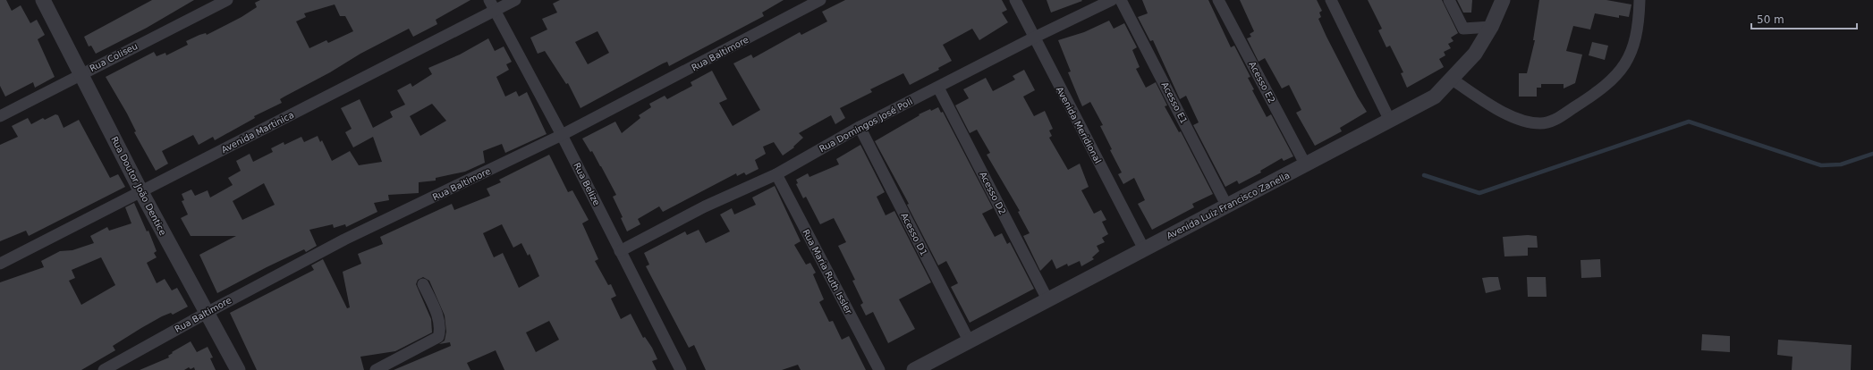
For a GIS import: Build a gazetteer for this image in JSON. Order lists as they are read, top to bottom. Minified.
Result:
{"streets":{"street":["Rua Baltimore","Rua Coliseu","Acesso E2","Acesso E1","Rua Domingos José Poli","Avenida Meridional","Avenida Martinica","Rua Belize","Rua Doutor João Dentice","Acesso D2","Avenida Luiz Francisco Zanella","Acesso D1","Rua Maria Ruth Issler"]},"crossings":[["Rua Baltimore","Rua Belize"],["Rua Baltimore","Rua Doutor João Dentice"],["Rua Coliseu","Rua Doutor João Dentice"],["Acesso E2","Avenida Luiz Francisco Zanella"],["Acesso E1","Avenida Luiz Francisco Zanella"],["Rua Domingos José Poli","Avenida Meridional"],["Rua Domingos José Poli","Rua Belize"],["Rua Domingos José Poli","Acesso D2"],["Rua Domingos José Poli","Acesso D1"],["Rua Domingos José Poli","Rua Maria Ruth Issler"],["Avenida Meridional","Avenida Luiz Francisco Zanella"],["Avenida Martinica","Rua Belize"],["Avenida Martinica","Rua Doutor João Dentice"],["Acesso D2","Avenida Luiz Francisco Zanella"],["Avenida Luiz Francisco Zanella","Acesso D1"]],"scale_bar":"50 m"}
